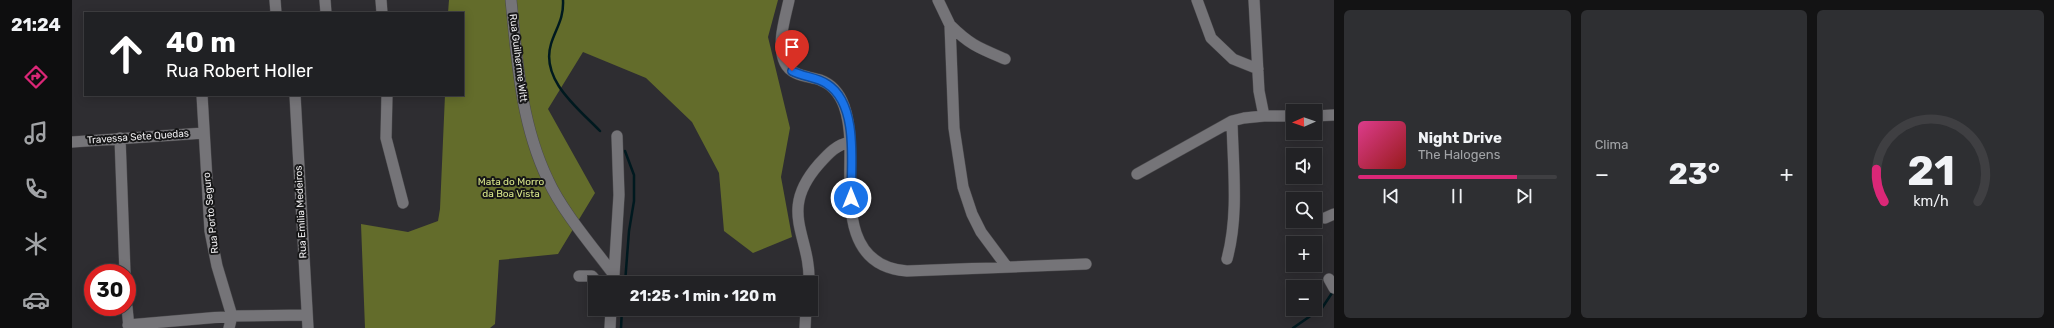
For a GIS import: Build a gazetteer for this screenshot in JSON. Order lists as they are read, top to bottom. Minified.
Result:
{"streets":{"street":["Rua Guilherme Witt","Travessa Sete Quedas","Rua Emília Medeiros","Rua Porto Seguro"]},"crossings":[["Travessa Sete Quedas","Rua Porto Seguro"]],"parks":["Mata do Morro da Boa Vista"],"north":"left","page":{"tabs":"21:24","tile":"Clima","turn":["40 m","Rua Robert Holler"],"map_buttons":["+","−"],"song":["Night Drive","The Halogens"],"heat":["−","23°","+"],"limit":"30","trip":"21:25 · 1 min · 120 m","gauge":["21","km/h"]}}
